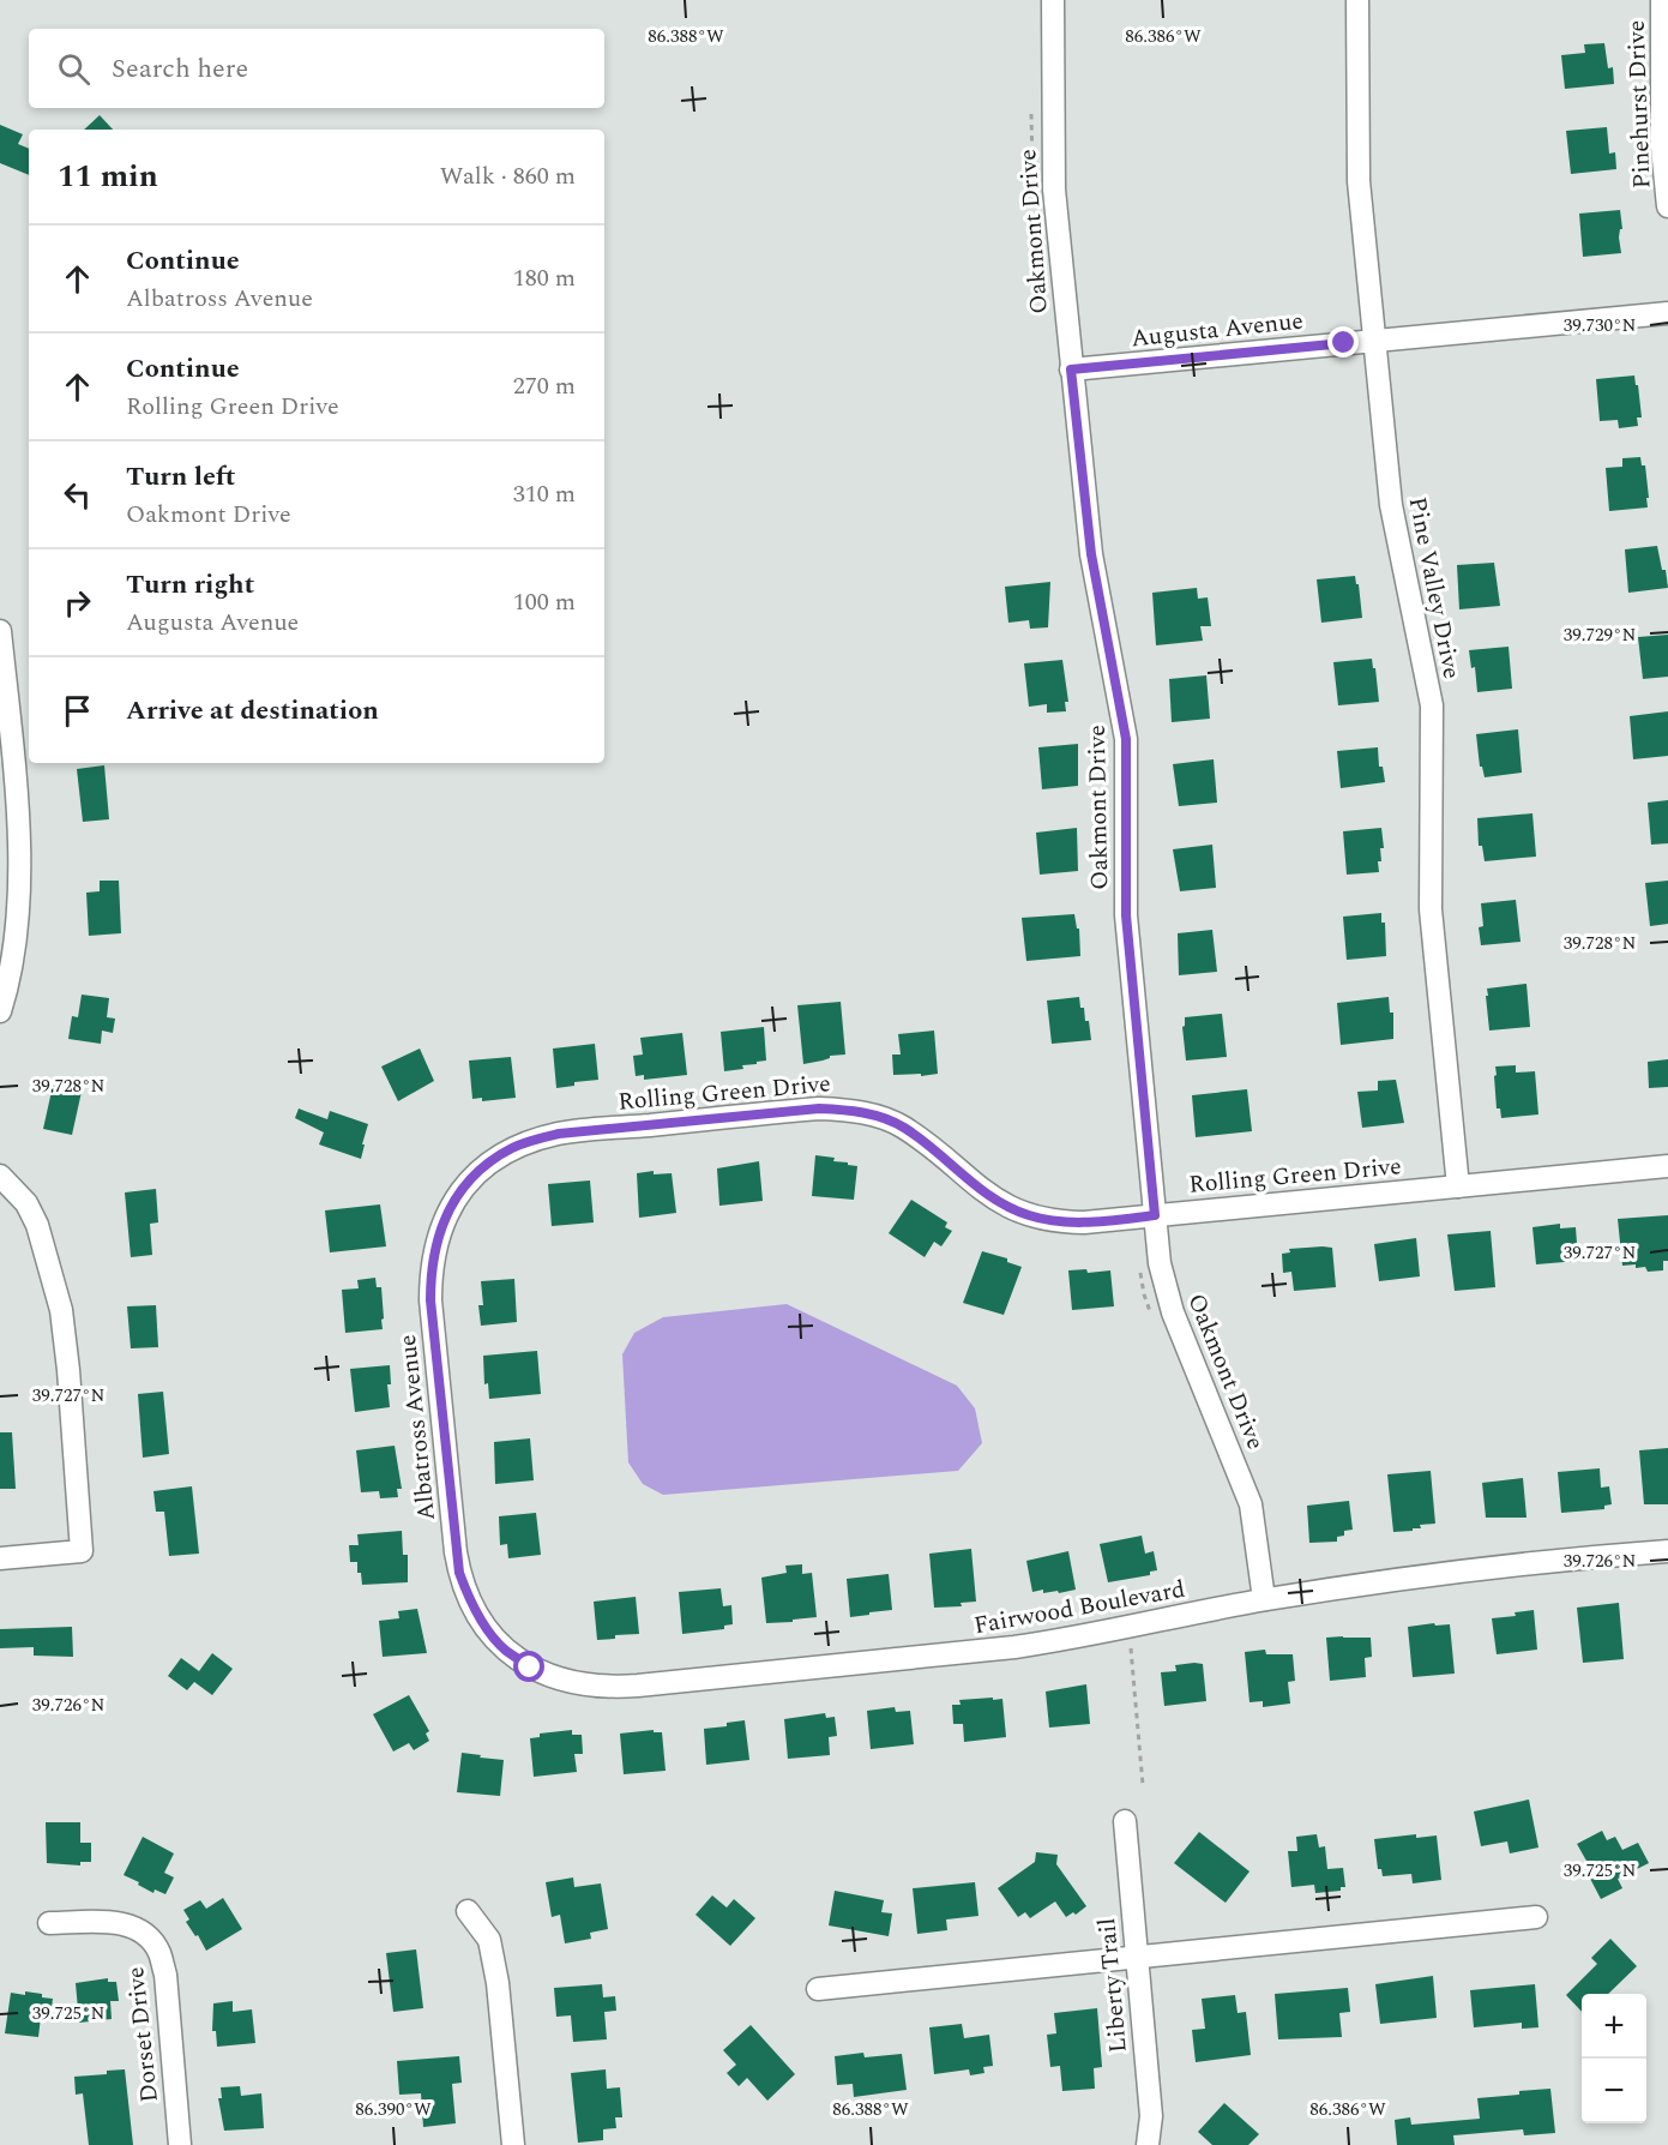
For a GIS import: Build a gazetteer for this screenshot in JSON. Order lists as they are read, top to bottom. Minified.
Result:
{"streets":{"street":["Pinehurst Drive","Oakmont Drive","Augusta Avenue","Pine Valley Drive","Rolling Green Drive","Albatross Avenue","Fairwood Boulevard","Liberty Trail","Dorset Drive"]},"crossings":[["Oakmont Drive","Augusta Avenue"],["Oakmont Drive","Rolling Green Drive"],["Oakmont Drive","Fairwood Boulevard"],["Augusta Avenue","Pine Valley Drive"],["Pine Valley Drive","Rolling Green Drive"],["Rolling Green Drive","Albatross Avenue"],["Albatross Avenue","Fairwood Boulevard"]],"page":{"search":"Search here","heading":["11 min","Walk · 860 m"],"list":[["Continue","Albatross Avenue","180 m"],["Continue","Rolling Green Drive","270 m"],["Turn left","Oakmont Drive","310 m"],["Turn right","Augusta Avenue","100 m"],"Arrive at destination"],"map_buttons":["+","−"]},"coordinates":["86.388°W","86.386°W","39.730°N","39.729°N","39.728°N","39.727°N","39.726°N","39.725°N","86.390°W"]}
